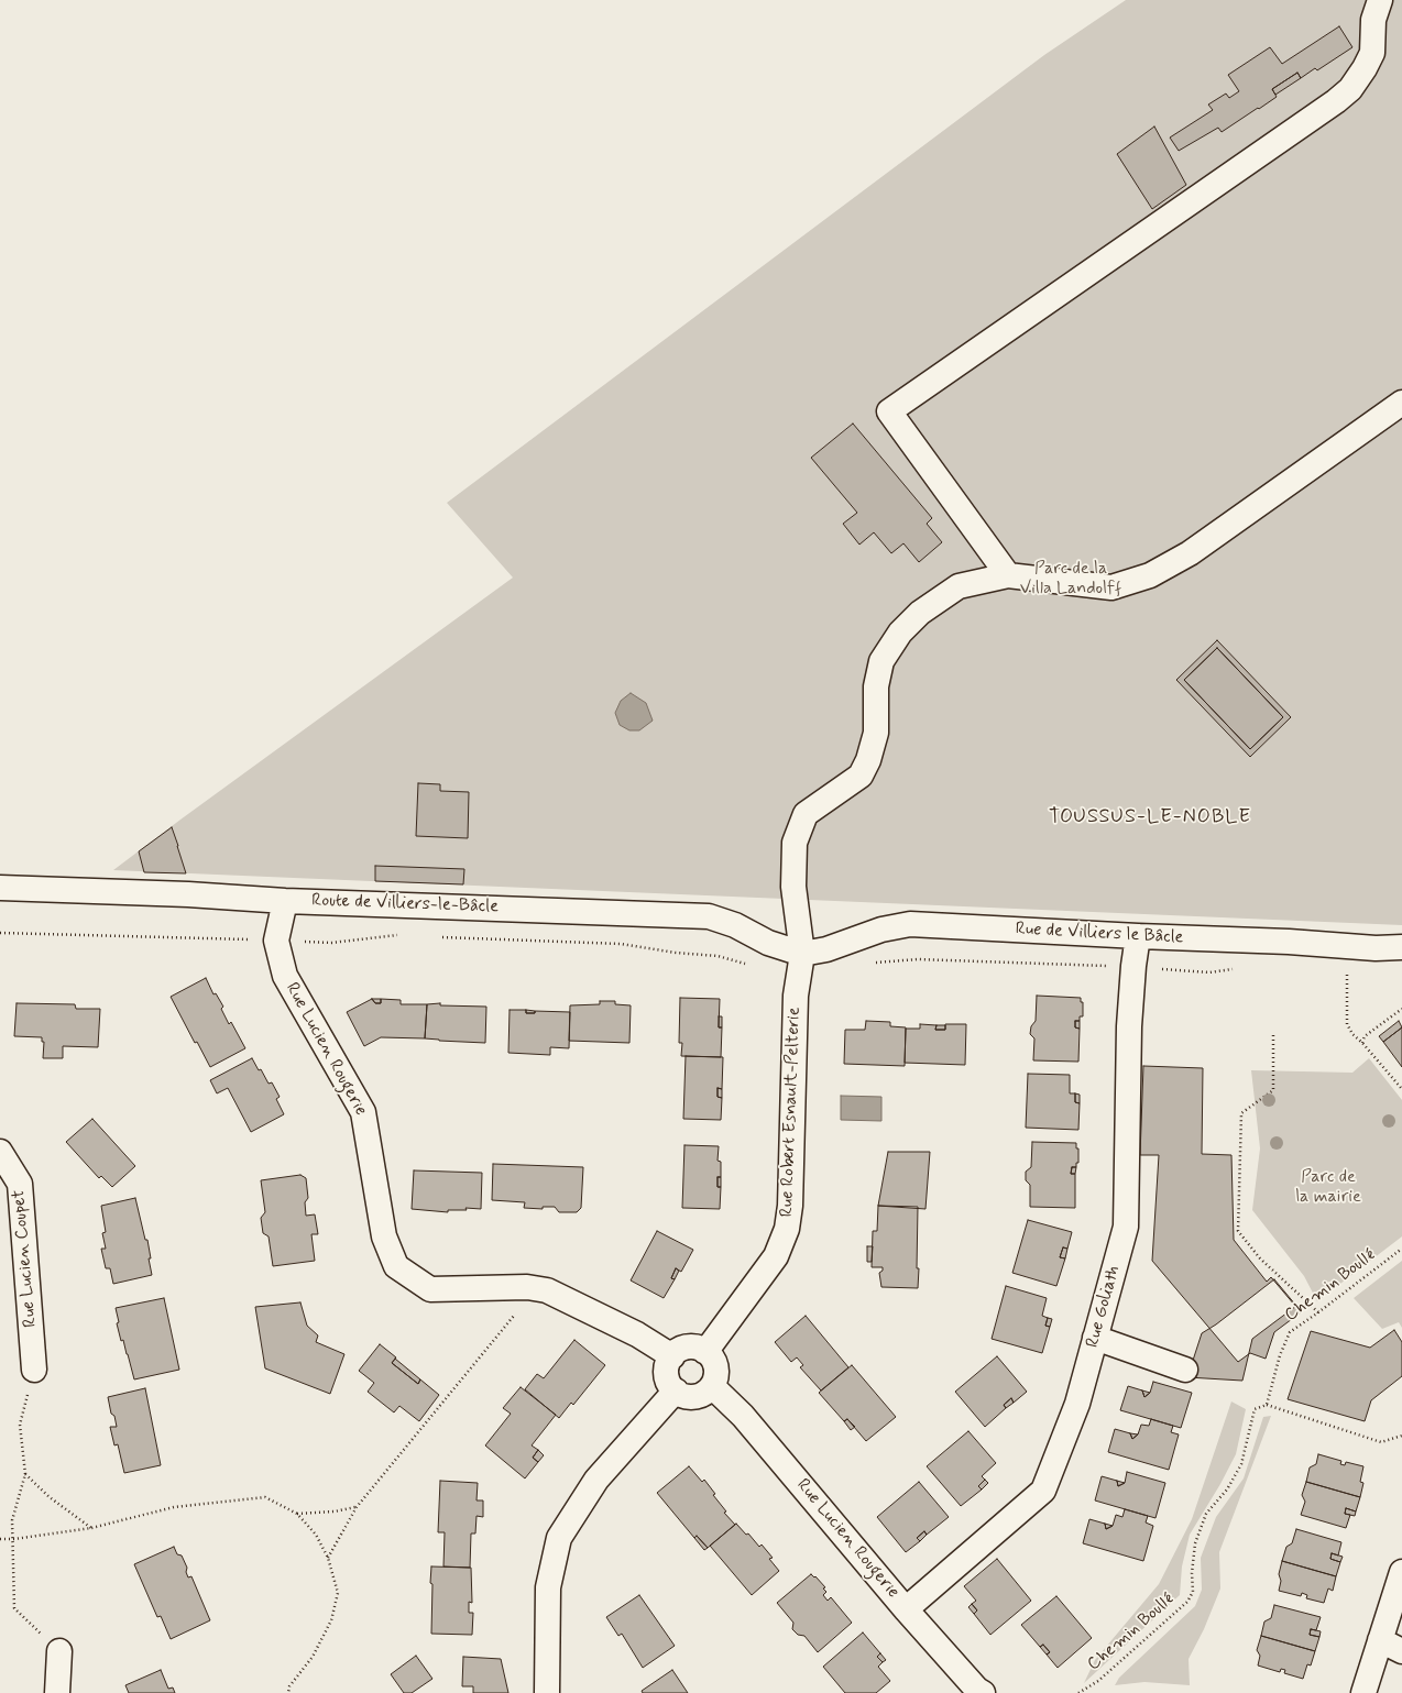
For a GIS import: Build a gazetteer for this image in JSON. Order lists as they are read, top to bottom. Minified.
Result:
{"streets":{"street":["Route de Villiers-le-Bâcle","Rue de Villiers le Bâcle","Rue Lucien Rougerie","Rue Robert Esnault-Pelterie","Rue Lucien Coupet","Rue Goliath"],"path":["Chemin Boullé"]},"crossings":[["Route de Villiers-le-Bâcle","Rue de Villiers le Bâcle"],["Route de Villiers-le-Bâcle","Rue Lucien Rougerie"],["Route de Villiers-le-Bâcle","Rue Robert Esnault-Pelterie"],["Rue de Villiers le Bâcle","Rue Robert Esnault-Pelterie"],["Rue de Villiers le Bâcle","Rue Goliath"],["Rue Lucien Rougerie","Rue Robert Esnault-Pelterie"],["Rue Lucien Rougerie","Rue Goliath"]],"districts":["TOUSSUS-LE-NOBLE"],"parks":["Parc de la Villa Landolff","Parc de la mairie"]}
